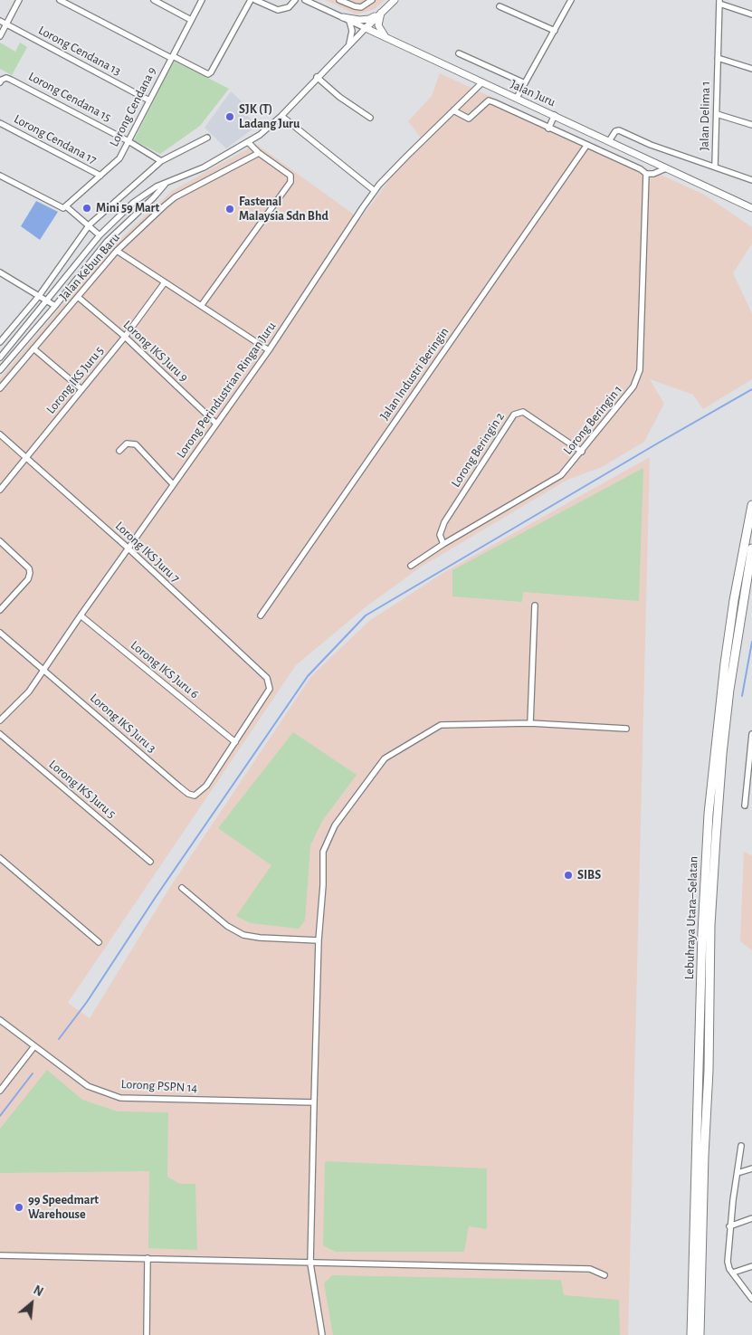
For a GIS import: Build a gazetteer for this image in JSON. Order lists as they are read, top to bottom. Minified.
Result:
{"streets":{"highway":["Lebuhraya Utara–Selatan"],"main road":["Jalan Juru"],"street":["Lorong Cendana 13","Lorong Cendana 15","Lorong Cendana 9","Jalan Delima 1","Lorong Cendana 17","Jalan Kebun Baru","Lorong IKS Juru 9","Jalan Industri Beringin","Lorong IKS Juru 5","Lorong Perindustrian Ringan Juru","Lorong Beringin 1","Lorong Beringin 2","Lorong IKS Juru 7","Lorong IKS Juru 6","Lorong IKS Juru 3","Lorong PSPN 14"]},"crossings":[["Lorong Cendana 13","Lorong Cendana 9"],["Jalan Juru","Jalan Delima 1"],["Jalan Juru","Jalan Kebun Baru"],["Jalan Juru","Jalan Industri Beringin"],["Jalan Juru","Lorong Perindustrian Ringan Juru"],["Jalan Juru","Lorong Beringin 1"],["Lorong Cendana 15","Lorong Cendana 9"],["Lorong Cendana 9","Lorong Cendana 17"],["Jalan Kebun Baru","Lorong IKS Juru 9"],["Lorong IKS Juru 9","Lorong IKS Juru 5"],["Lorong IKS Juru 9","Lorong Perindustrian Ringan Juru"],["Lorong IKS Juru 5","Lorong IKS Juru 7"],["Lorong Perindustrian Ringan Juru","Lorong IKS Juru 7"],["Lorong Perindustrian Ringan Juru","Lorong IKS Juru 6"],["Lorong Perindustrian Ringan Juru","Lorong IKS Juru 3"],["Lorong Beringin 1","Lorong Beringin 2"],["Lorong IKS Juru 7","Lorong IKS Juru 6"],["Lorong IKS Juru 7","Lorong IKS Juru 3"],["Lorong IKS Juru 6","Lorong IKS Juru 3"]],"places":["SJK (T) Ladang Juru","Mini 59 Mart","Fastenal Malaysia Sdn Bhd","SIBS","99 Speedmart Warehouse"],"north":"top right"}
